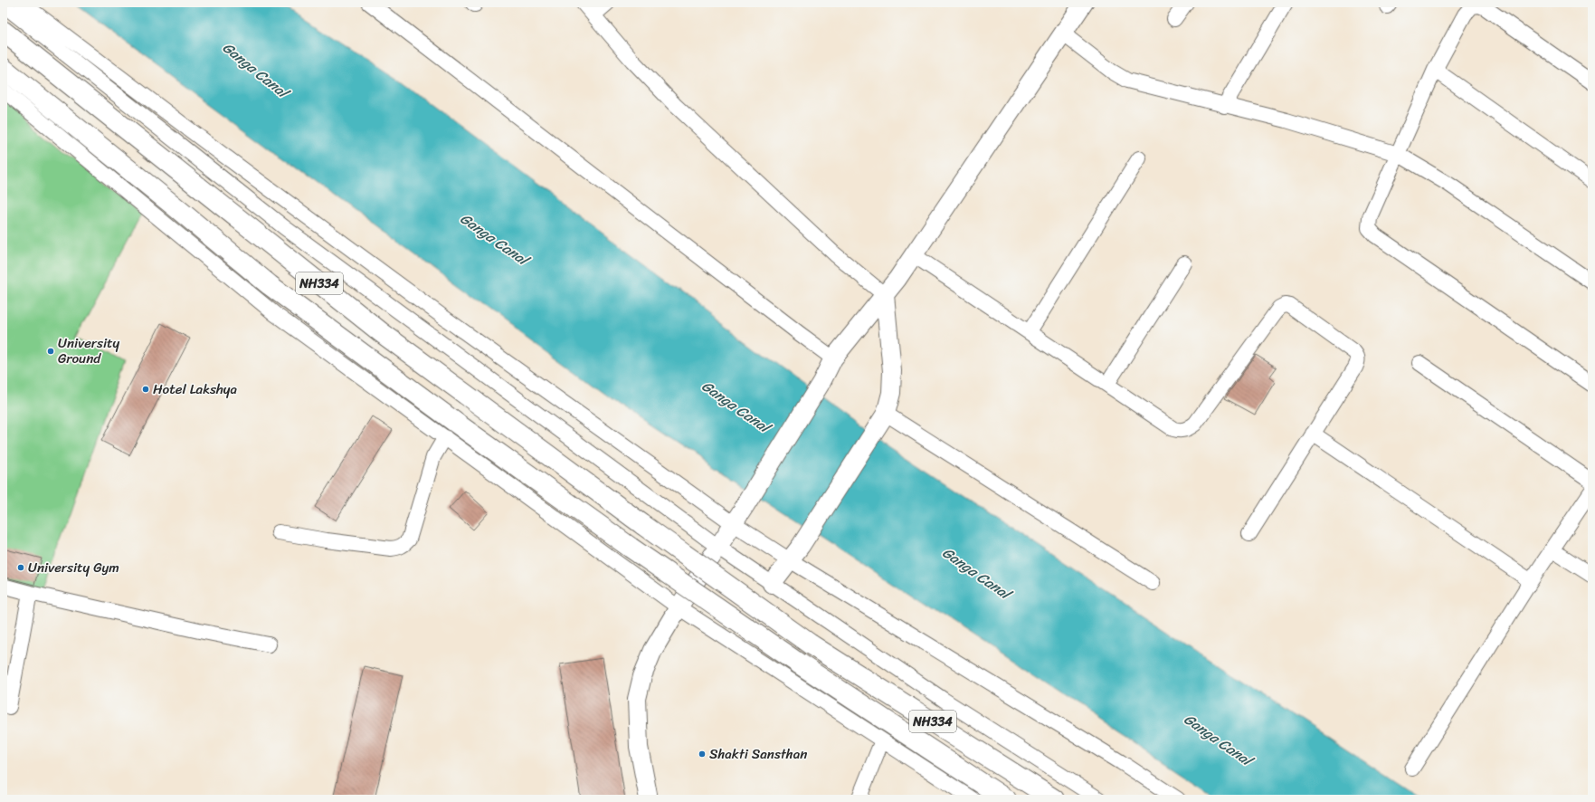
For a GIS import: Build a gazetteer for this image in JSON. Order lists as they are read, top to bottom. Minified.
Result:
{"streets":{"highway":["NH334"]},"water":["Ganga Canal"],"places":["University Ground","Hotel Lakshya","University Gym","Shakti Sansthan"]}
